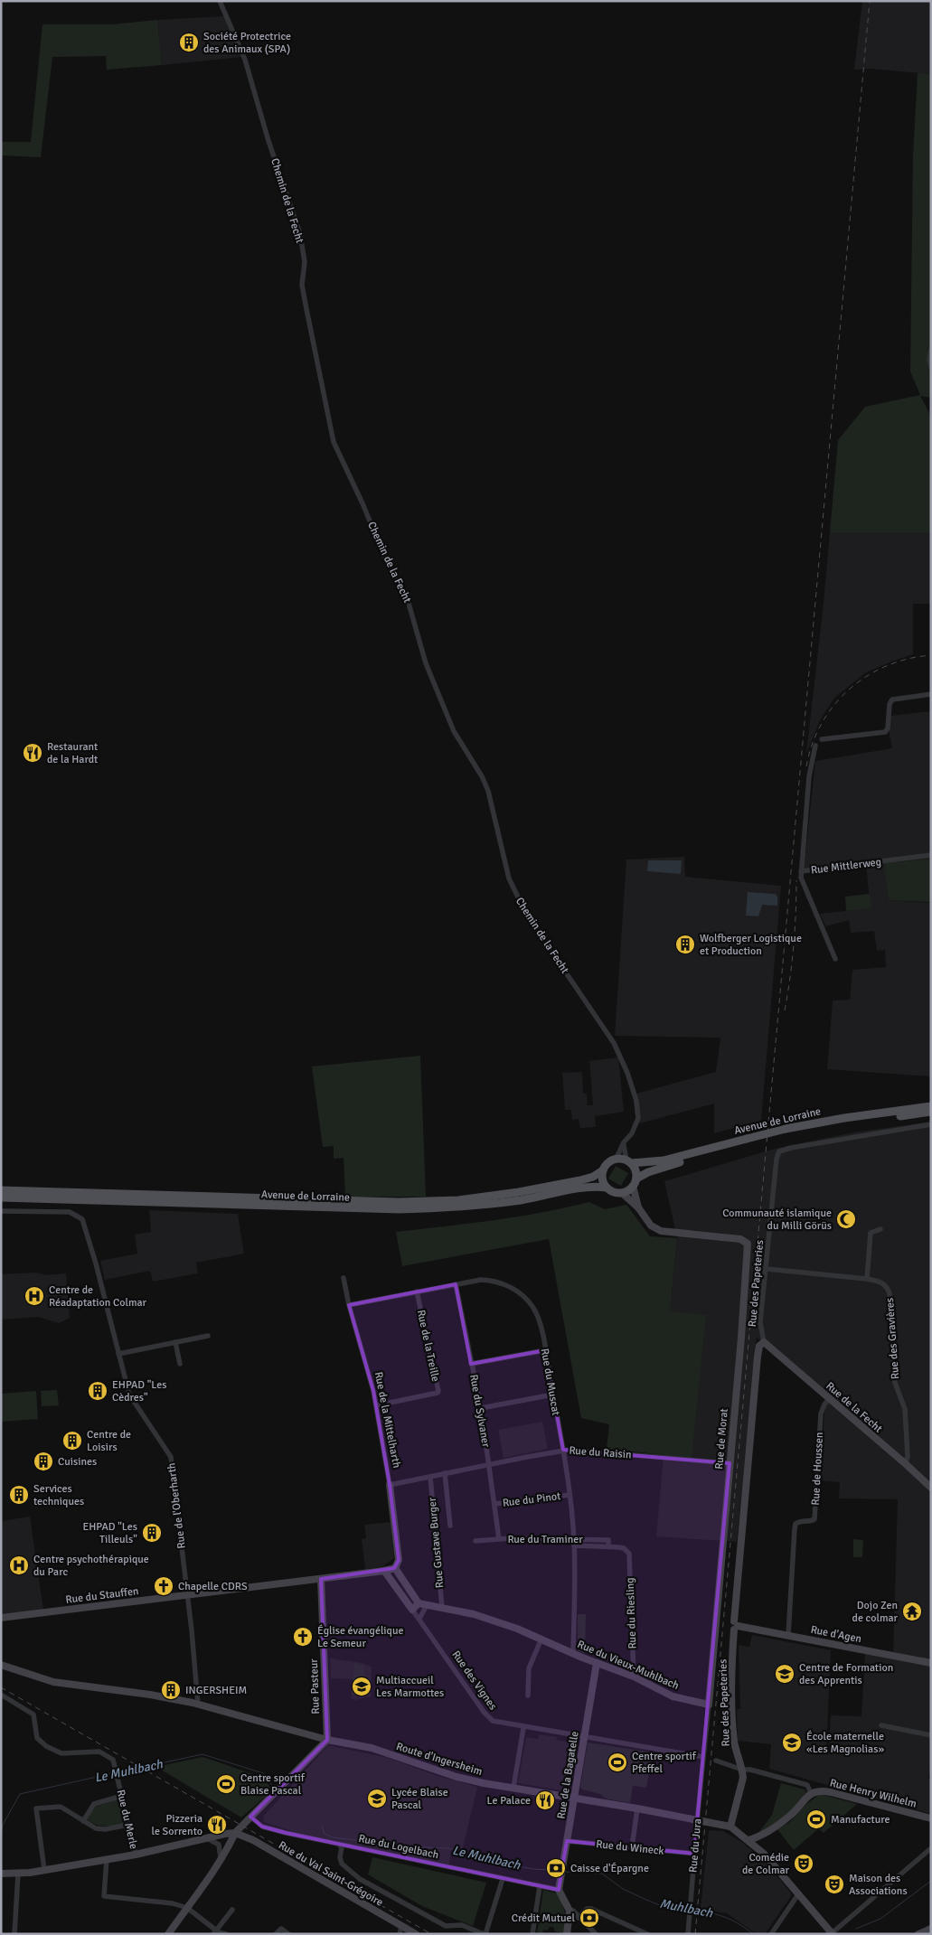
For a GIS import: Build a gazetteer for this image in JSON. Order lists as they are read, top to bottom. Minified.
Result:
{"streets":{"main road":["Avenue de Lorraine"],"street":["Chemin de la Fecht","Rue Mittlerweg","Rue des Papeteries","Rue des Gravières","Rue de la Treille","Rue du Muscat","Rue de la Fecht","Rue du Sylvaner","Rue de la Mittelharth","Rue de Morat","Rue du Raisin","Rue de Houssen","Rue du Pinot","Rue de l'Oberharth","Rue du Traminer","Rue Gustave Burger","Rue du Stauffen","Rue du Riesling","Rue d'Agen","Rue du Vieux-Muhlbach","Rue des Vignes","Rue Pasteur","Route d'Ingersheim","Rue de la Bagatelle","Rue Henry Wilhelm","Rue du Merle","Rue du Jura","Rue du Logelbach","Rue du Wineck","Rue du Val Saint-Grégoire"]},"crossings":[["Chemin de la Fecht","Avenue de Lorraine"],["Chemin de la Fecht","Rue de Morat"],["Avenue de Lorraine","Rue de Morat"],["Rue des Papeteries","Rue des Gravières"],["Rue des Papeteries","Rue de la Fecht"],["Rue des Papeteries","Rue d'Agen"],["Rue des Papeteries","Route d'Ingersheim"],["Rue des Gravières","Rue de la Fecht"],["Rue de la Treille","Rue du Muscat"],["Rue de la Treille","Rue de la Mittelharth"],["Rue du Muscat","Rue du Sylvaner"],["Rue du Muscat","Rue de la Mittelharth"],["Rue du Muscat","Rue du Raisin"],["Rue du Muscat","Rue du Pinot"],["Rue du Muscat","Rue du Traminer"],["Rue du Muscat","Rue du Vieux-Muhlbach"],["Rue de la Fecht","Rue de Houssen"],["Rue du Sylvaner","Rue du Raisin"],["Rue du Sylvaner","Rue du Pinot"],["Rue du Sylvaner","Rue du Traminer"],["Rue de la Mittelharth","Rue du Raisin"],["Rue de la Mittelharth","Rue du Stauffen"],["Rue de Morat","Rue du Raisin"],["Rue de Morat","Rue du Vieux-Muhlbach"],["Rue de Morat","Rue des Vignes"],["Rue de Morat","Rue du Jura"],["Rue du Raisin","Rue Gustave Burger"],["Rue de Houssen","Rue d'Agen"],["Rue de l'Oberharth","Rue du Stauffen"],["Rue de l'Oberharth","Route d'Ingersheim"],["Rue du Traminer","Rue du Riesling"],["Rue Gustave Burger","Rue du Vieux-Muhlbach"],["Rue du Stauffen","Rue des Vignes"],["Rue du Stauffen","Rue Pasteur"],["Rue du Riesling","Rue du Vieux-Muhlbach"],["Rue du Vieux-Muhlbach","Rue de la Bagatelle"],["Rue des Vignes","Rue de la Bagatelle"],["Rue des Vignes","Rue du Jura"],["Rue Pasteur","Route d'Ingersheim"],["Route d'Ingersheim","Rue de la Bagatelle"],["Rue de la Bagatelle","Rue du Logelbach"],["Rue de la Bagatelle","Rue du Wineck"],["Rue du Jura","Rue du Wineck"]],"water":["Le Muhlbach","Muhlbach"],"places":{"building":["Société Protectrice des Animaux (SPA)","Wolfberger Logistique et Production","EHPAD \"Les Cèdres\"","Centre de Loisirs","Cuisines","Services techniques","EHPAD \"Les Tilleuls\"","INGERSHEIM"],"restaurant":["Restaurant de la Hardt","Le Palace","Pizzeria le Sorrento"],"mosque":["Communauté islamique du Milli Görüs"],"hospital":["Centre de Réadaptation Colmar","Centre psychothérapique du Parc"],"church":["Chapelle CDRS","Église évangélique Le Semeur"],"temple":["Dojo Zen de colmar"],"school or university":["Centre de Formation des Apprentis","Multiaccueil Les Marmottes","École maternelle «Les Magnolias»","Lycée Blaise Pascal"],"sports":["Centre sportif Pfeffel","Centre sportif Blaise Pascal","Manufacture"],"theatre":["Comédie de Colmar","Maison des Associations"],"bank":["Caisse d'Épargne","Crédit Mutuel"]}}
